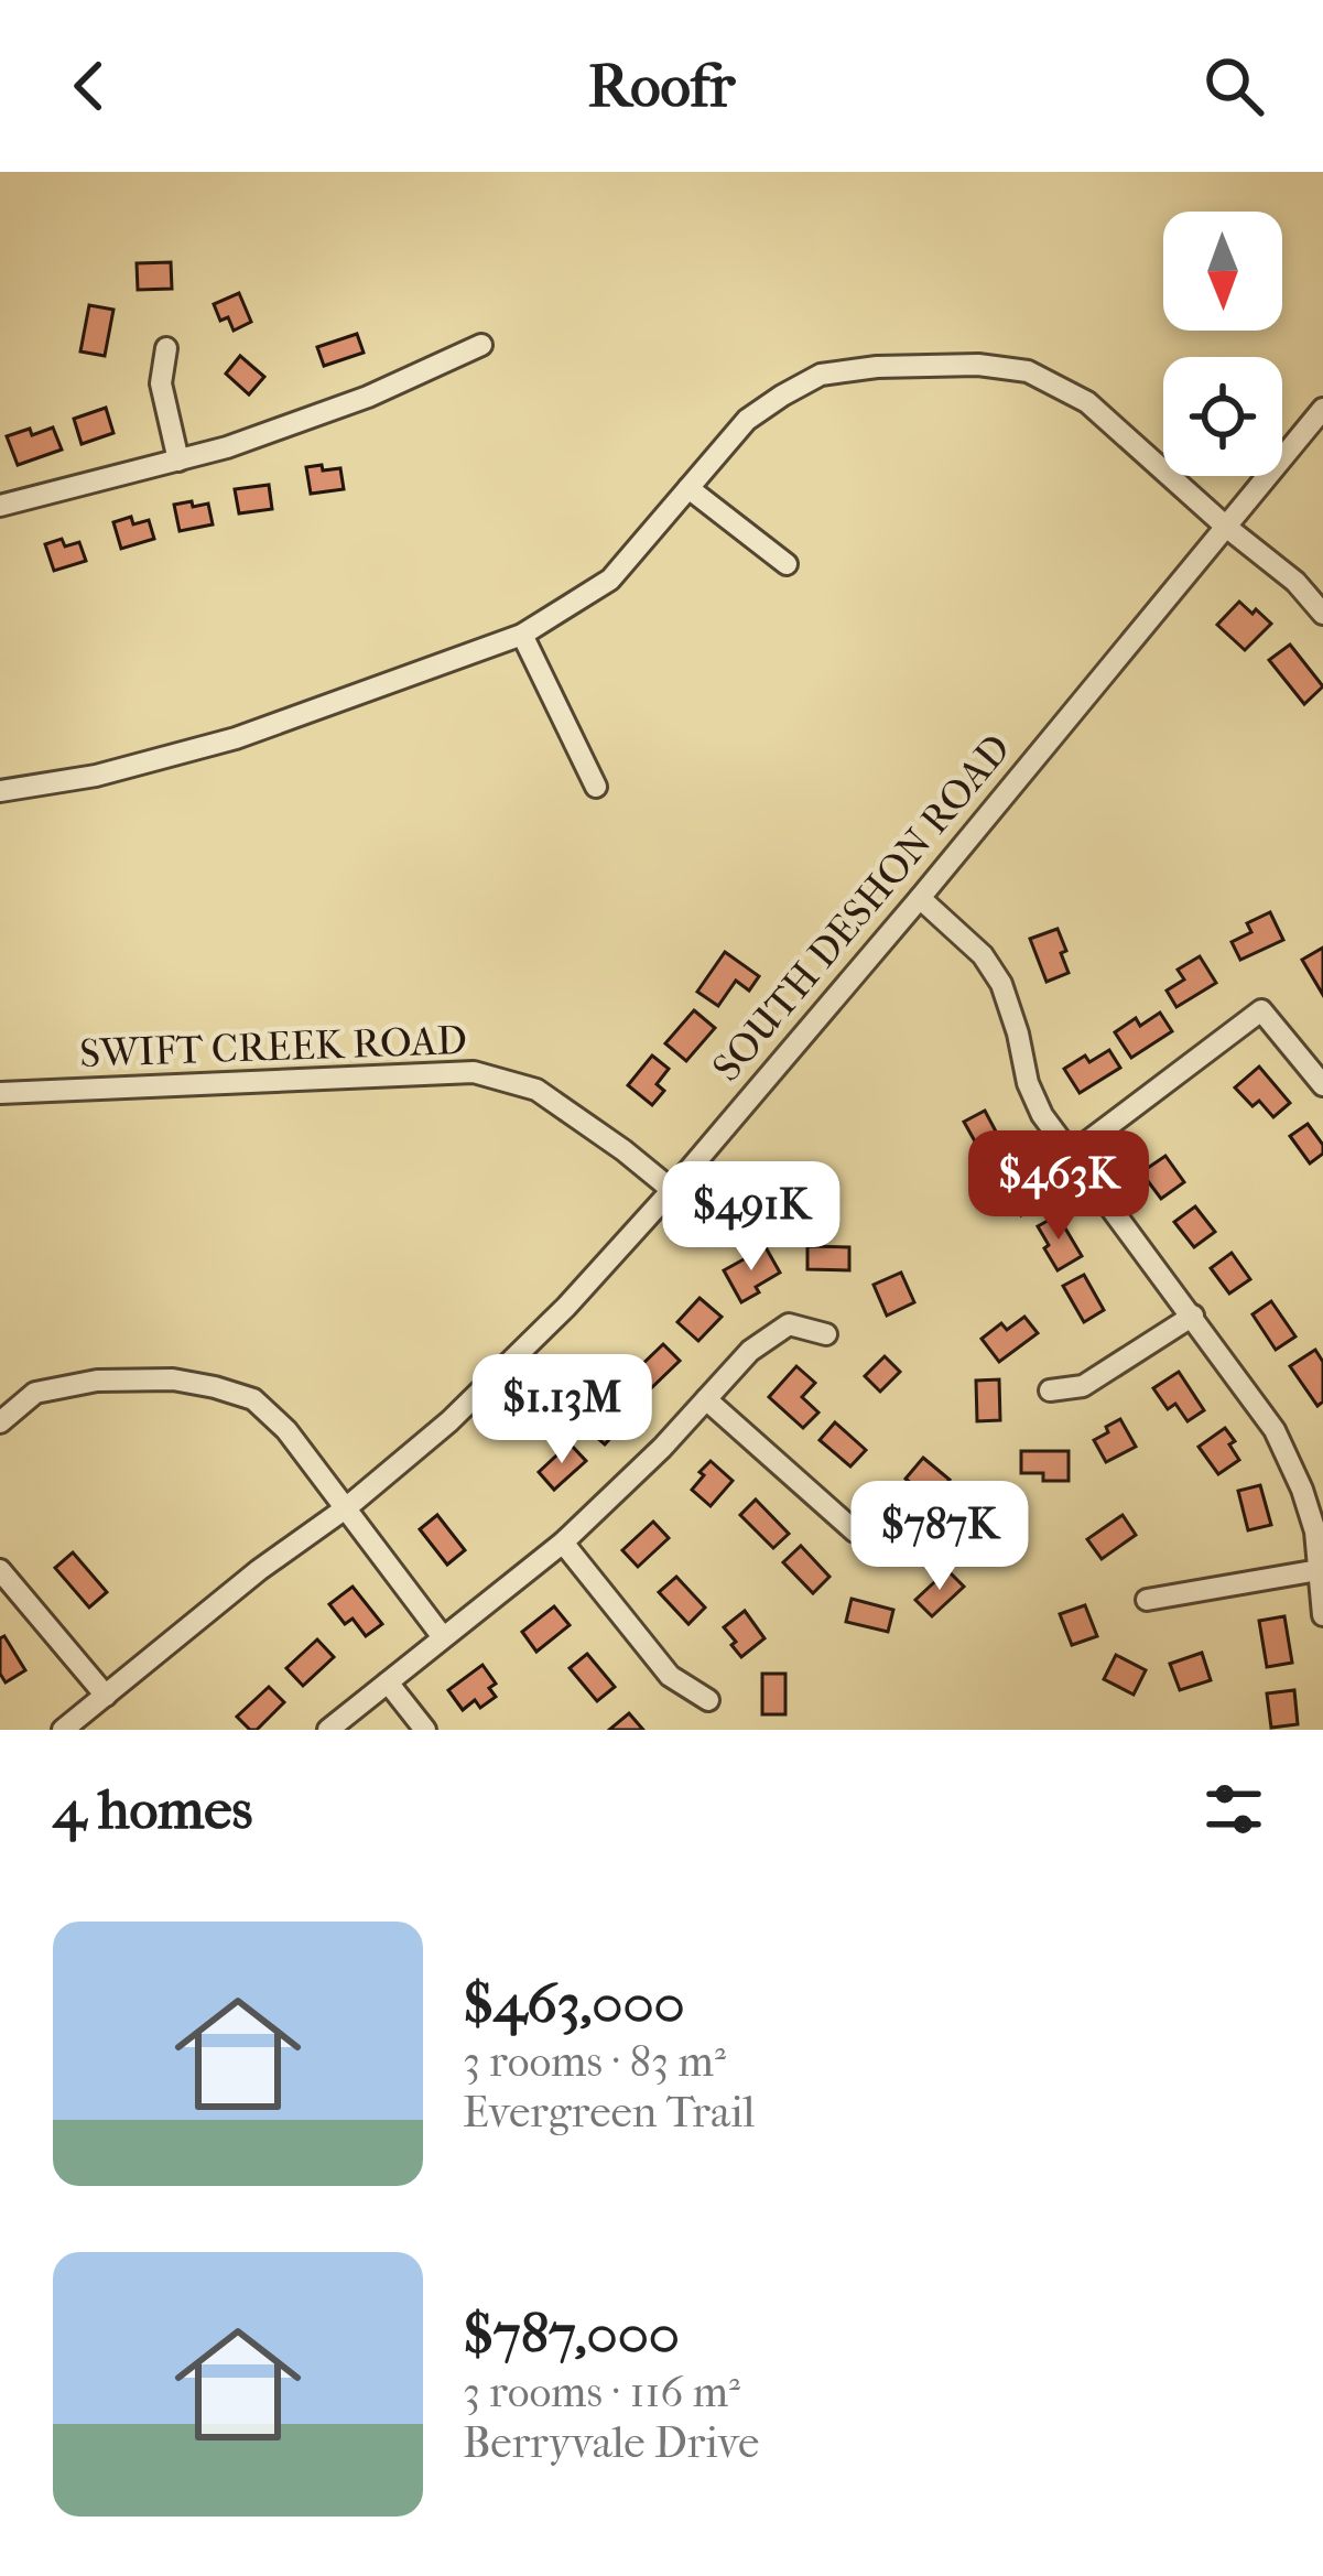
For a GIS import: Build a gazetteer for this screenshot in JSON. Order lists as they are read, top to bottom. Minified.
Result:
{"streets":{"street":["SOUTH DESHON ROAD","SWIFT CREEK ROAD"]},"crossings":[["SOUTH DESHON ROAD","SWIFT CREEK ROAD"]],"north":"bottom","page":{"header":"Roofr","price":["$463K","$491K","$1.13M","$787K"],"heading":"4 homes","list":[{"name":"$463,000","note":"3 rooms · 83 m² · Evergreen Trail"},{"name":"$787,000","note":"3 rooms · 116 m² · Berryvale Drive"}]}}
